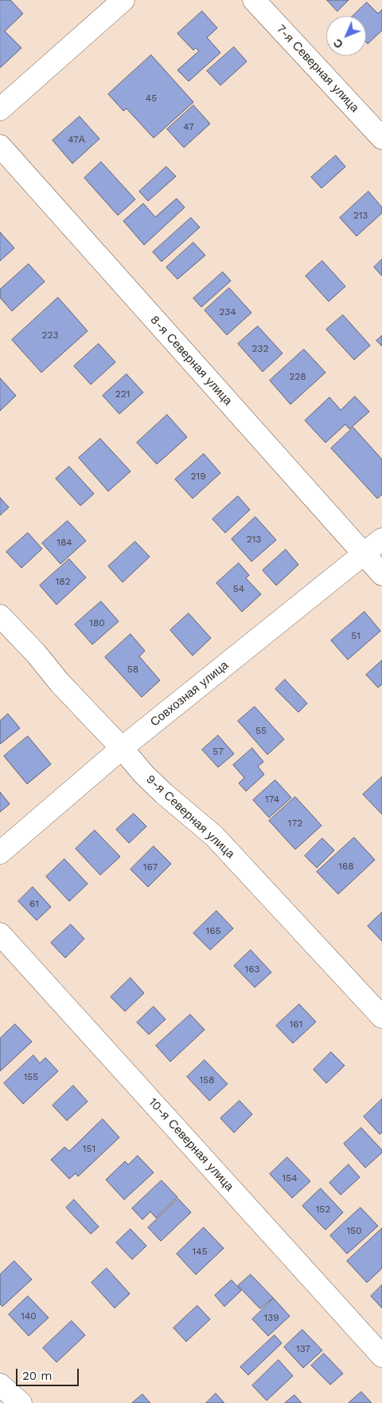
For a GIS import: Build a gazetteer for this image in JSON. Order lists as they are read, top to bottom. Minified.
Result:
{"streets":{"street":["7-я Северная улица","8-я Северная улица","Совхозная улица","9-я Северная улица","10-я Северная улица"]},"crossings":[["8-я Северная улица","Совхозная улица"],["Совхозная улица","9-я Северная улица"]],"house_numbers":["45","47","47А","213","234","223","232","228","221","219","213","184","182","54","180","51","58","55","57","174","172","168","167","61","165","163","161","155","158","151","154","152","150","145","140","139","137"],"scale_bar":"20 m","north":"bottom left"}
